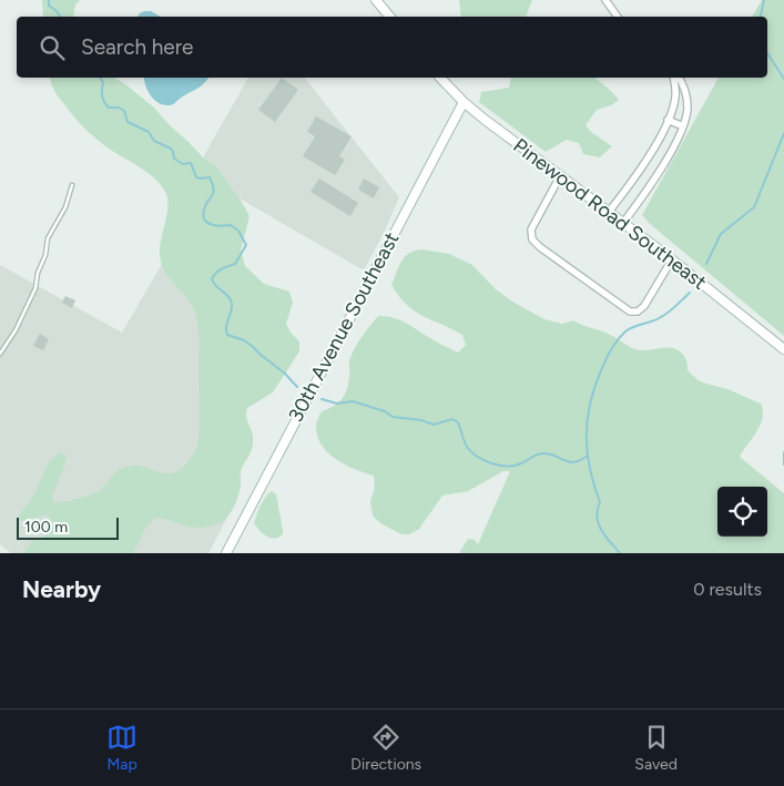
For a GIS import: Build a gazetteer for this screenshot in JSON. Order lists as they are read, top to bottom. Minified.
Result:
{"streets":{"street":["Pinewood Road Southeast","30th Avenue Southeast"]},"crossings":[["Pinewood Road Southeast","30th Avenue Southeast"]],"scale_bar":"100 m","page":{"search":"Search here","scale":"100 m","heading":["Nearby","0 results"],"nav":["Map","Directions","Saved"]}}
